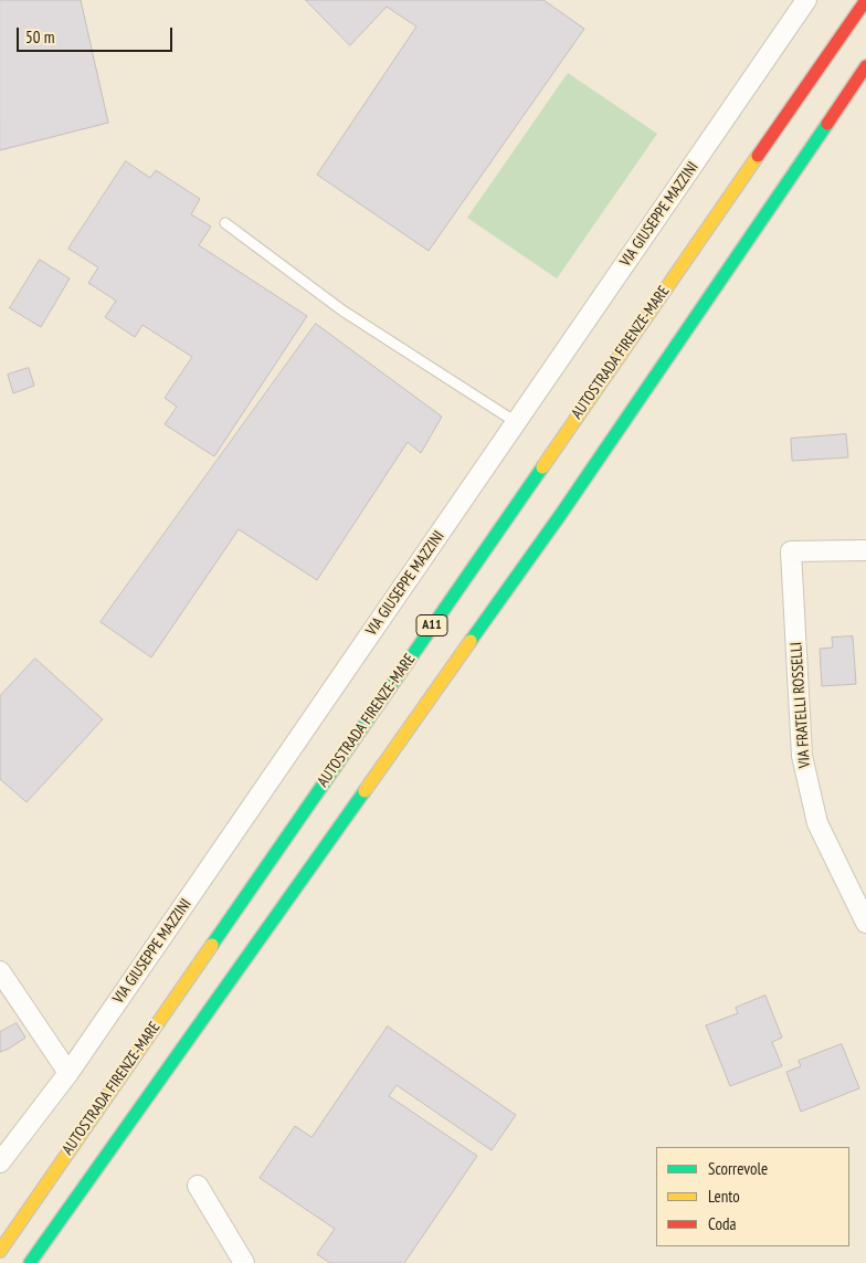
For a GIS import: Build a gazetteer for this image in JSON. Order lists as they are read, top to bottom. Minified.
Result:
{"streets":{"highway":["AUTOSTRADA FIRENZE-MARE","A11"],"street":["VIA GIUSEPPE MAZZINI","VIA FRATELLI ROSSELLI"]},"legend":["Scorrevole","Lento","Coda"],"scale_bar":"50 m"}
